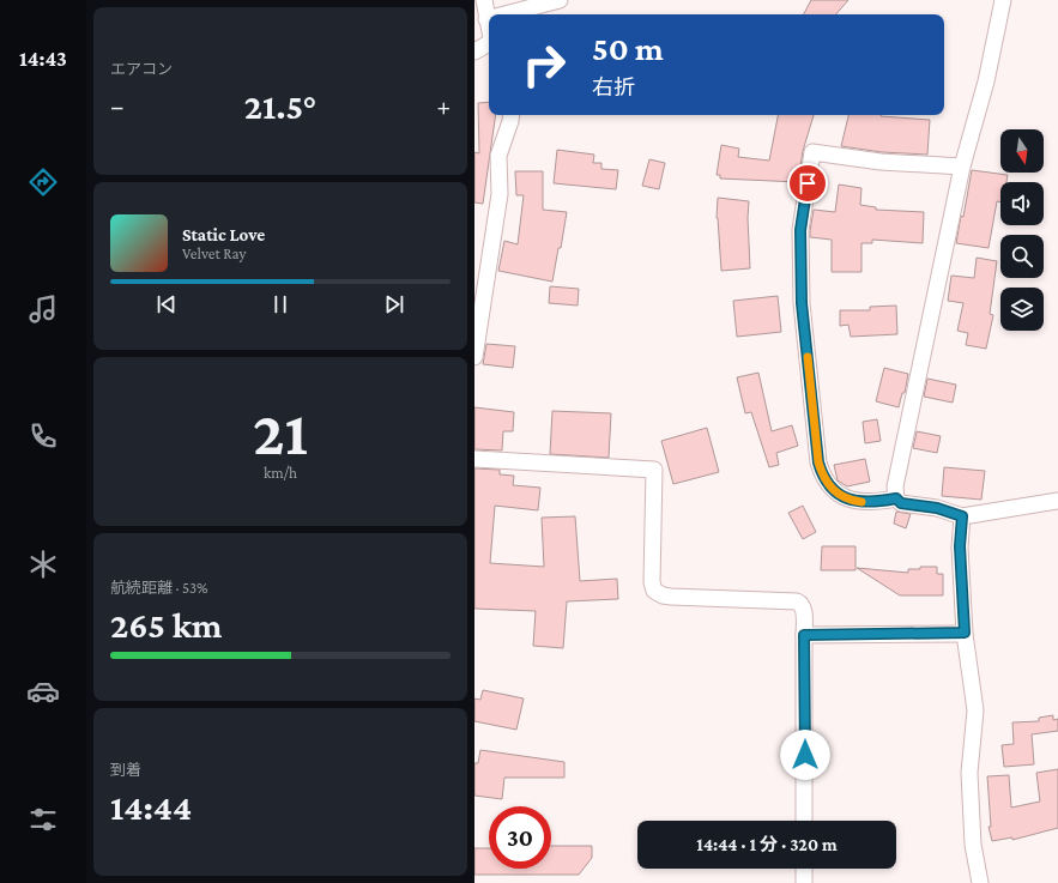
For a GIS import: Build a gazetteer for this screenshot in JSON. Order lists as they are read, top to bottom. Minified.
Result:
{"north":"bottom","page":{"tabs":"14:43","tile":["エアコン",["21","km/h"],["航続距離 · 53%","265 km"],["到着","14:44"]],"turn":["50 m","右折"],"heat":["−","21.5°","+"],"song":["Static Love","Velvet Ray"],"limit":"30","trip":"14:44 · 1 分 · 320 m"}}
